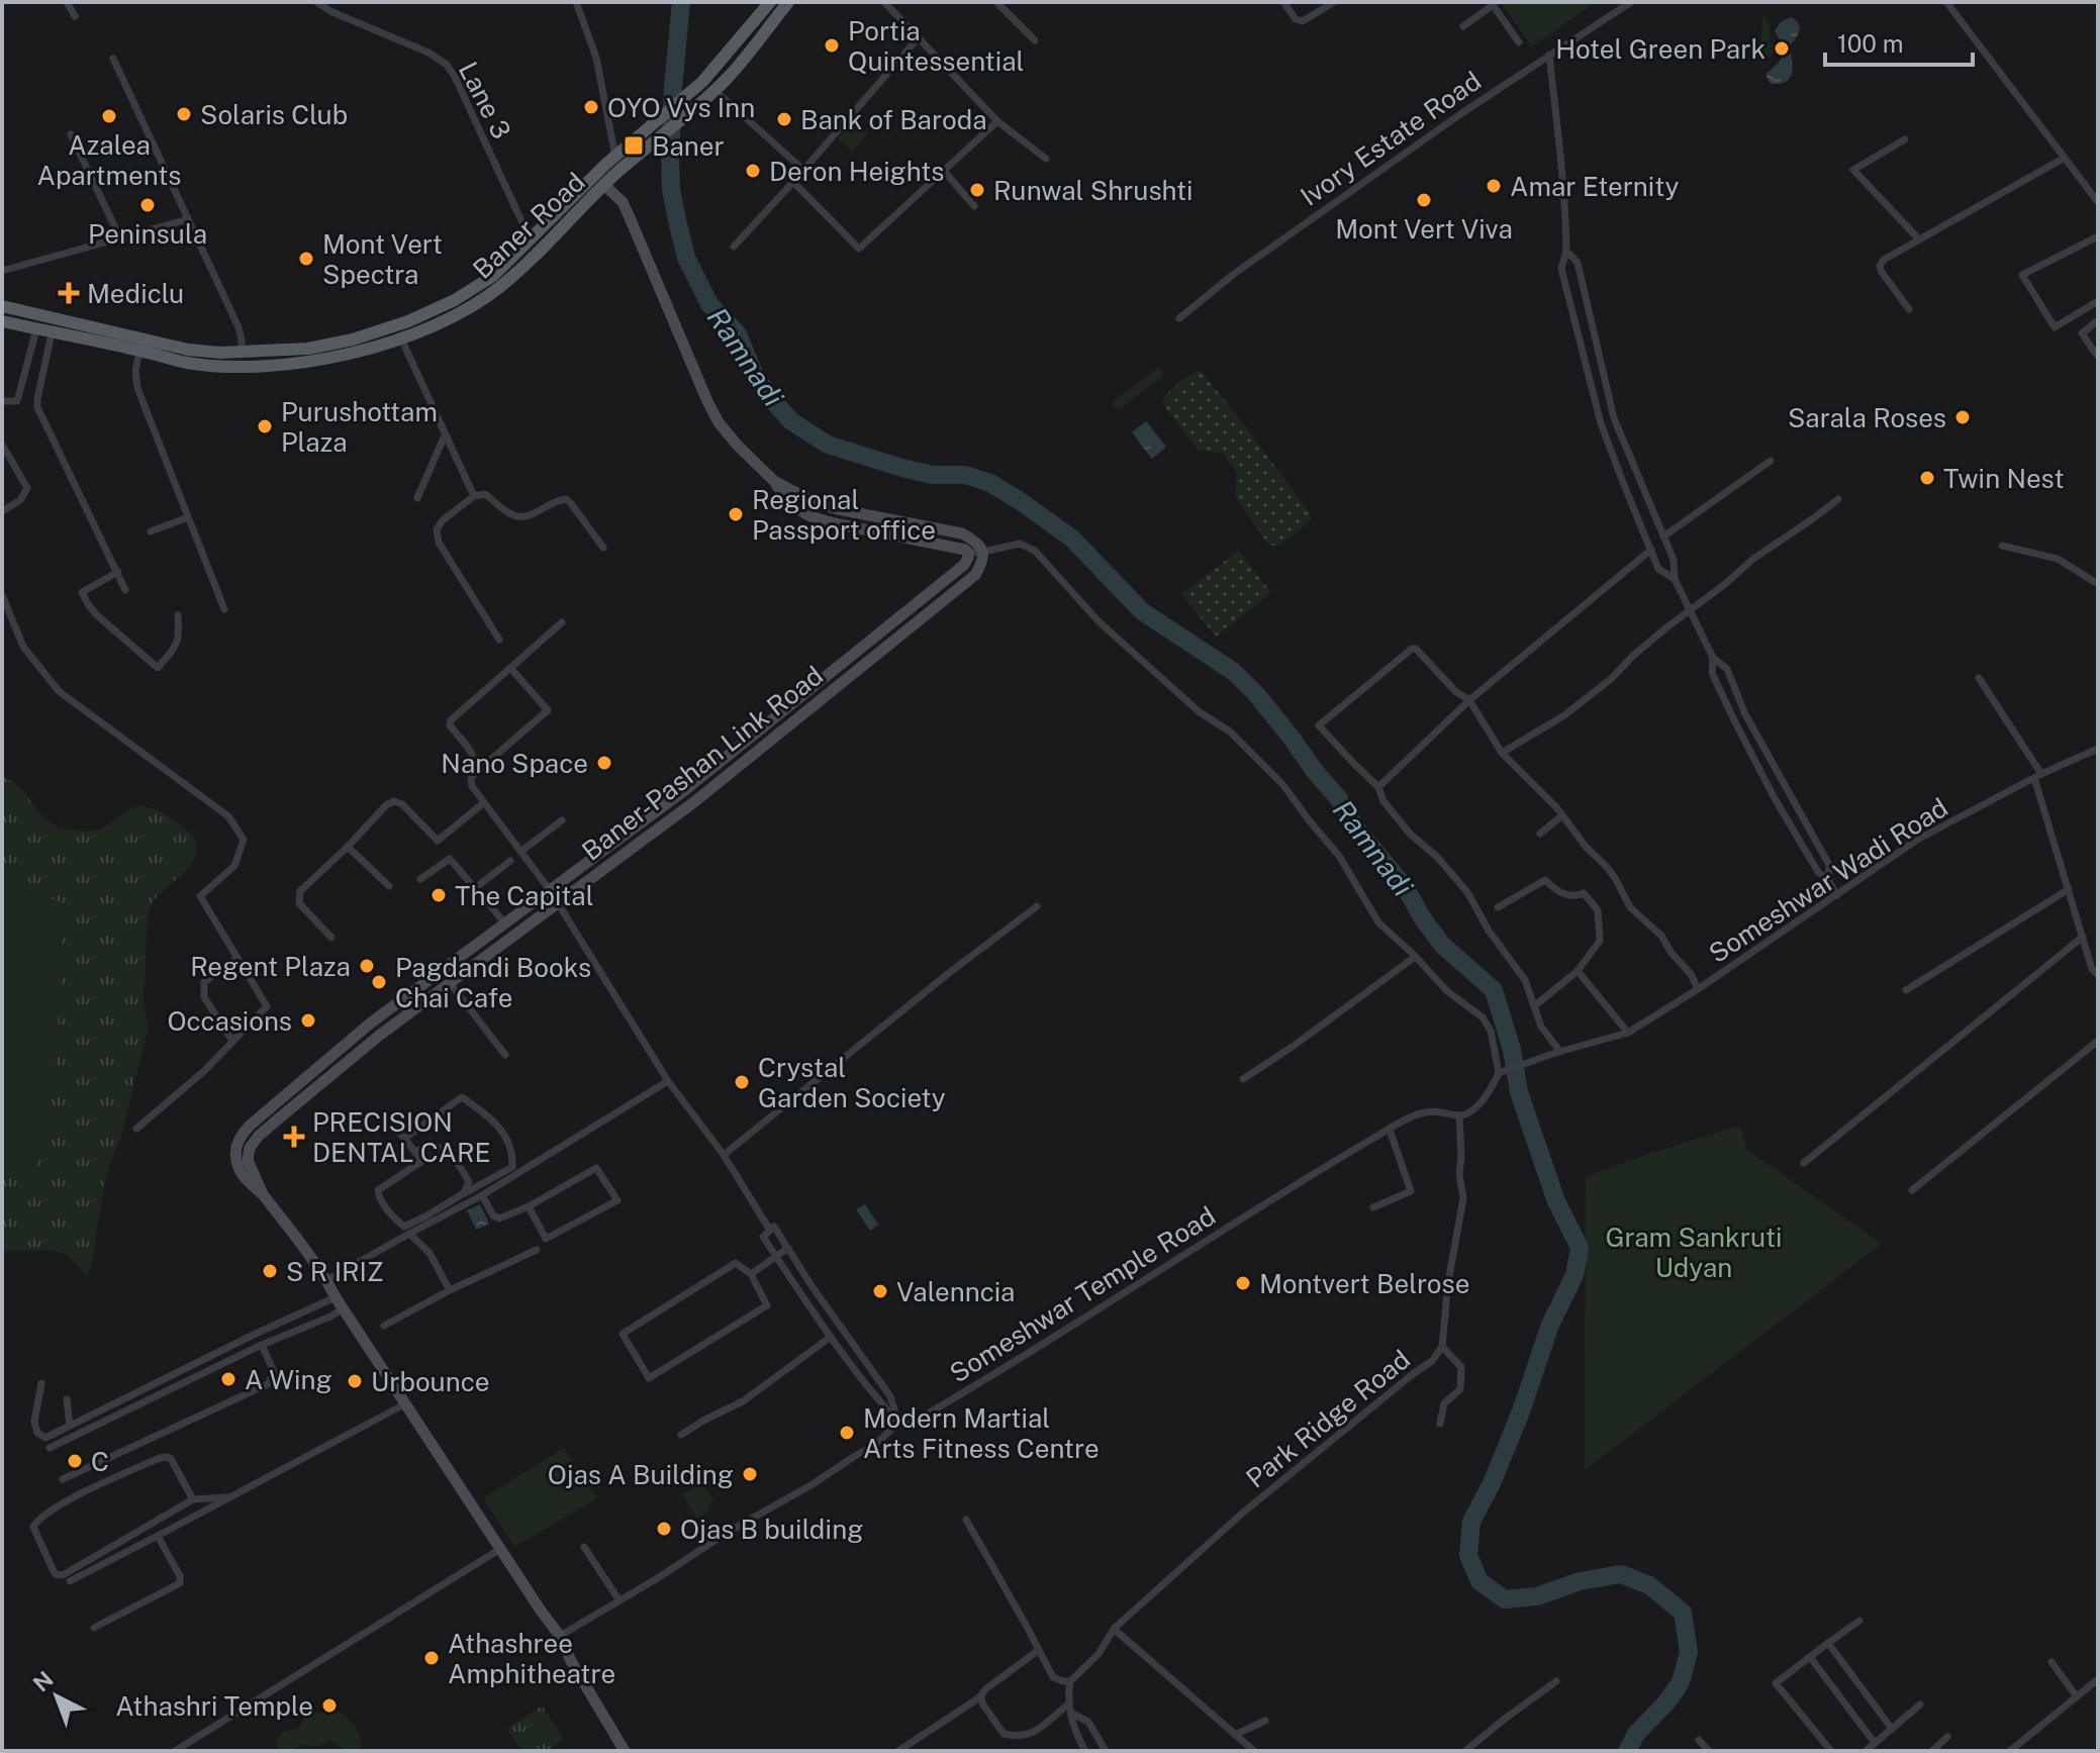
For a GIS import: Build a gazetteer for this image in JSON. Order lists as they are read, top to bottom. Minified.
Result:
{"streets":{"main road":["Baner Road"],"street":["Lane 3","Ivory Estate Road","Baner-Pashan Link Road","Someshwar Wadi Road","Someshwar Temple Road","Park Ridge Road"]},"crossings":[["Lane 3","Baner Road"],["Baner-Pashan Link Road","Someshwar Temple Road"],["Someshwar Temple Road","Park Ridge Road"]],"water":["Ramnadi"],"parks":["Gram Sankruti Udyan"],"places":{"other":["Portia Quintessential","Hotel Green Park","OYO Vys Inn","Solaris Club","Azalea Apartments","Bank of Baroda","Deron Heights","Amar Eternity","Runwal Shrushti","Mont Vert Viva","Peninsula","Mont Vert Spectra","Sarala Roses","Purushottam Plaza","Twin Nest","Regional Passport office","Nano Space","The Capital","Regent Plaza","Pagdandi Books Chai Cafe","Occasions","Crystal Garden Society","S R IRIZ","Montvert Belrose","Valenncia","A Wing","Urbounce","Modern Martial Arts Fitness Centre","C","Ojas A Building","Ojas B building","Athashree Amphitheatre","Athashri Temple"],"transit":["Baner"],"health":["Mediclu","PRECISION DENTAL CARE"]},"scale_bar":"100 m","north":"top left"}
